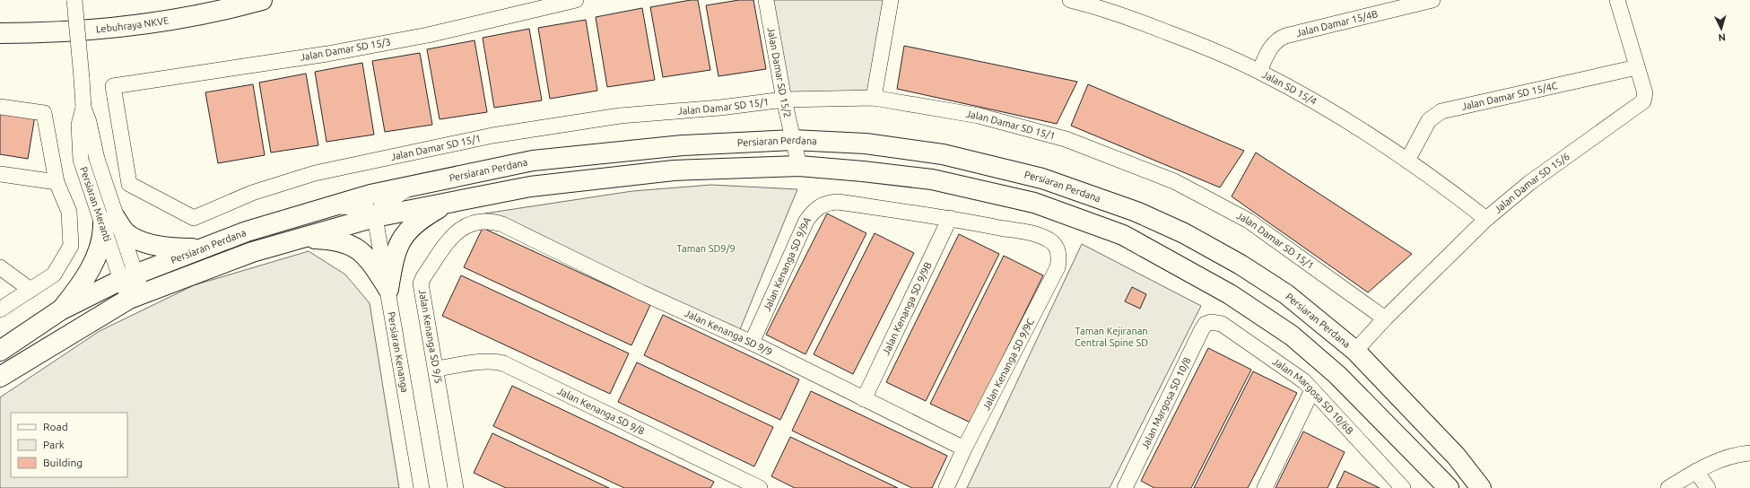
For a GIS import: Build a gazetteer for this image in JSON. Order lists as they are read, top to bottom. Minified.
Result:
{"streets":{"main road":["Lebuhraya NKVE","Persiaran Perdana"],"street":["Jalan Damar 15/4B","Jalan Damar SD 15/3","Jalan Damar SD 15/2","Jalan SD 15/4","Jalan Damar SD 15/4C","Jalan Damar SD 15/1","Jalan Damar SD 15/6","Persiaran Meranti","Jalan Kenanga SD 9/9A","Jalan Kenanga SD 9/9B","Jalan Kenanga SD 9/9","Jalan Kenanga SD 9/5","Persiaran Kenanga","Jalan Kenanga SD 9/9C","Jalan Margosa SD 10/6B","Jalan Margosa SD 10/8","Jalan Kenanga SD 9/8"]},"crossings":[["Jalan Damar 15/4B","Jalan SD 15/4"],["Jalan Damar SD 15/3","Jalan Damar SD 15/1"],["Jalan Damar SD 15/2","Jalan Damar SD 15/1"],["Jalan Damar SD 15/2","Persiaran Perdana"],["Jalan SD 15/4","Jalan Damar SD 15/4C"],["Jalan SD 15/4","Jalan Damar SD 15/6"],["Jalan Damar SD 15/4C","Jalan Damar SD 15/6"],["Jalan Damar SD 15/1","Jalan Damar SD 15/6"],["Persiaran Perdana","Jalan Damar SD 15/6"],["Persiaran Perdana","Persiaran Meranti"],["Persiaran Perdana","Persiaran Kenanga"],["Jalan Kenanga SD 9/9A","Jalan Kenanga SD 9/9B"],["Jalan Kenanga SD 9/9A","Jalan Kenanga SD 9/9"],["Jalan Kenanga SD 9/9A","Jalan Kenanga SD 9/9C"],["Jalan Kenanga SD 9/9B","Jalan Kenanga SD 9/9"],["Jalan Kenanga SD 9/9","Jalan Kenanga SD 9/5"],["Jalan Kenanga SD 9/9","Jalan Kenanga SD 9/9C"],["Jalan Kenanga SD 9/5","Jalan Kenanga SD 9/8"],["Jalan Margosa SD 10/6B","Jalan Margosa SD 10/8"]],"parks":["Taman SD9/9","Taman Kejiranan Central Spine SD"],"legend":["Road","Park","Building"],"north":"bottom"}
